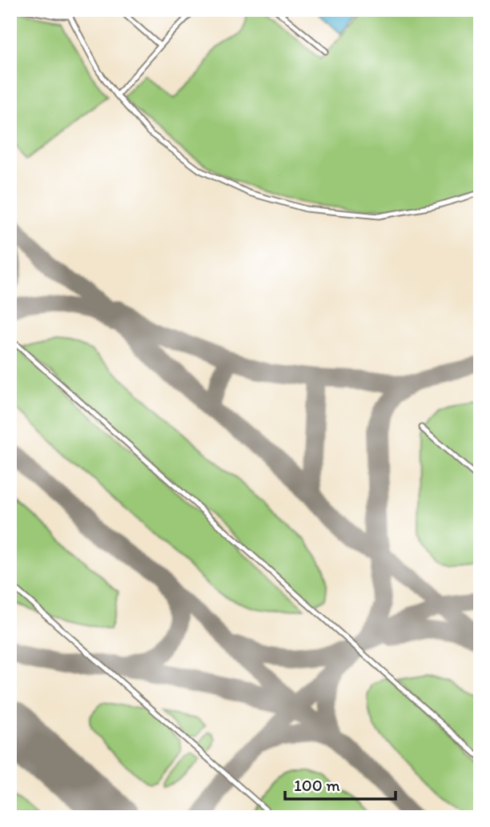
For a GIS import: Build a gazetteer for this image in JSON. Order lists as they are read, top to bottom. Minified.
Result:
{"scale_bar":"100 m"}
